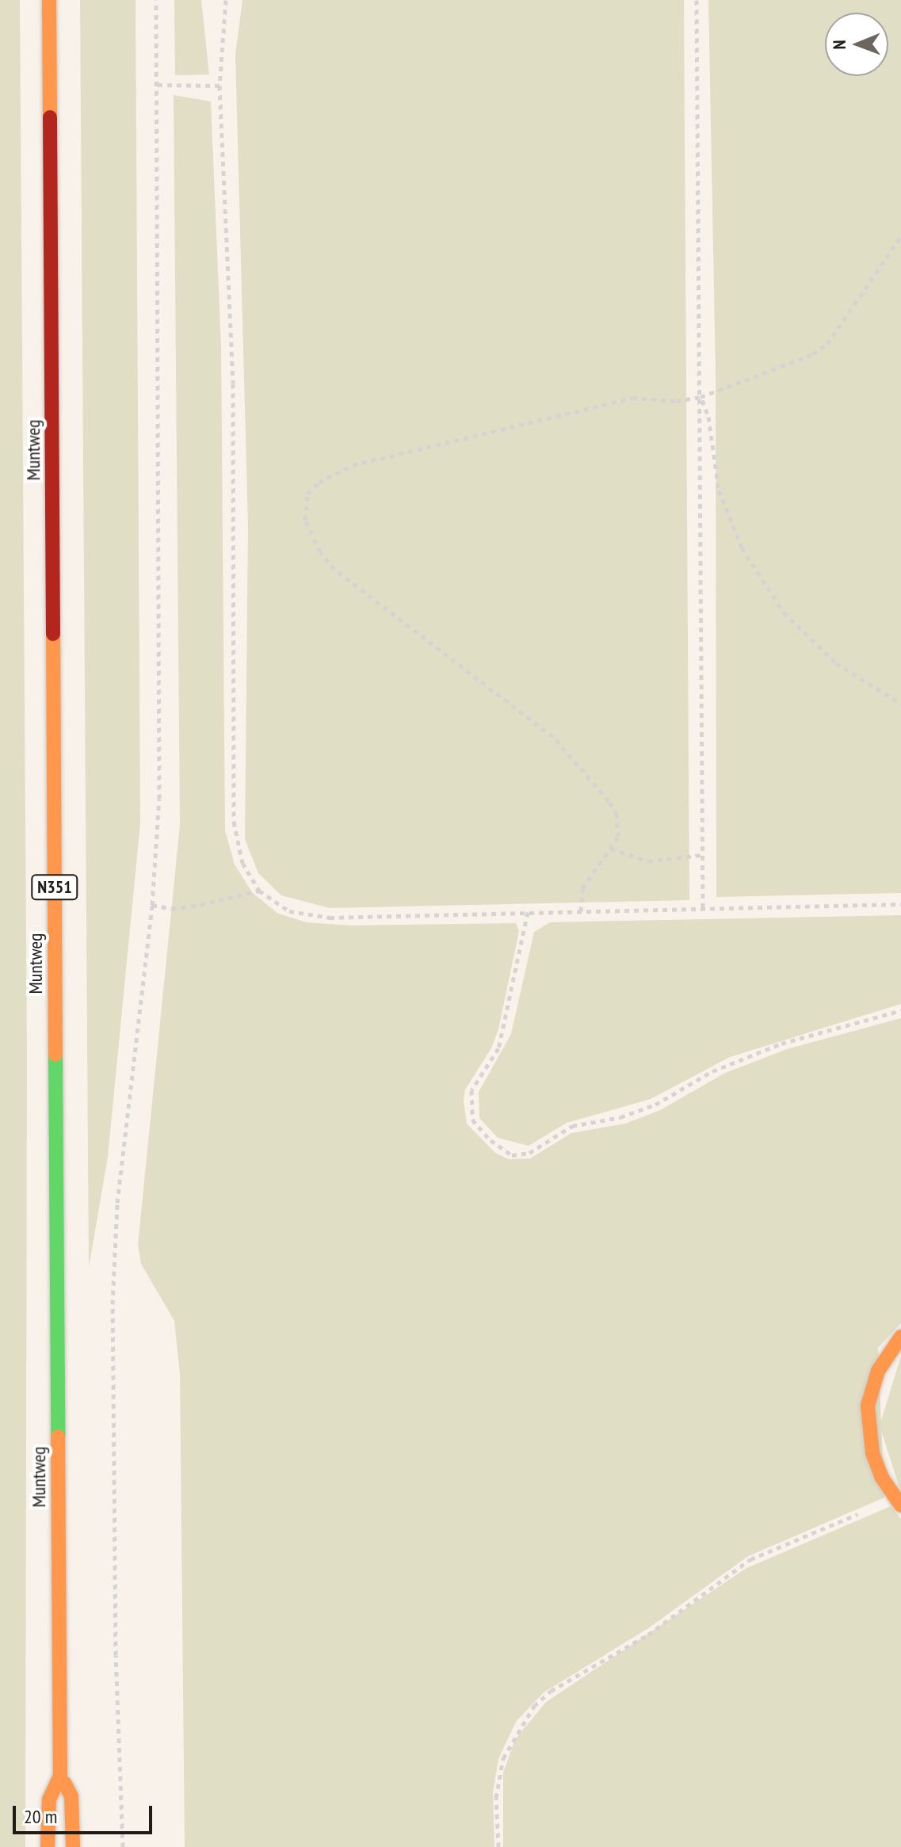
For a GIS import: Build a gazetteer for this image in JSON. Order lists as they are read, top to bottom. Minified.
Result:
{"streets":{"main road":["Muntweg","N351"]},"scale_bar":"20 m","north":"left"}
